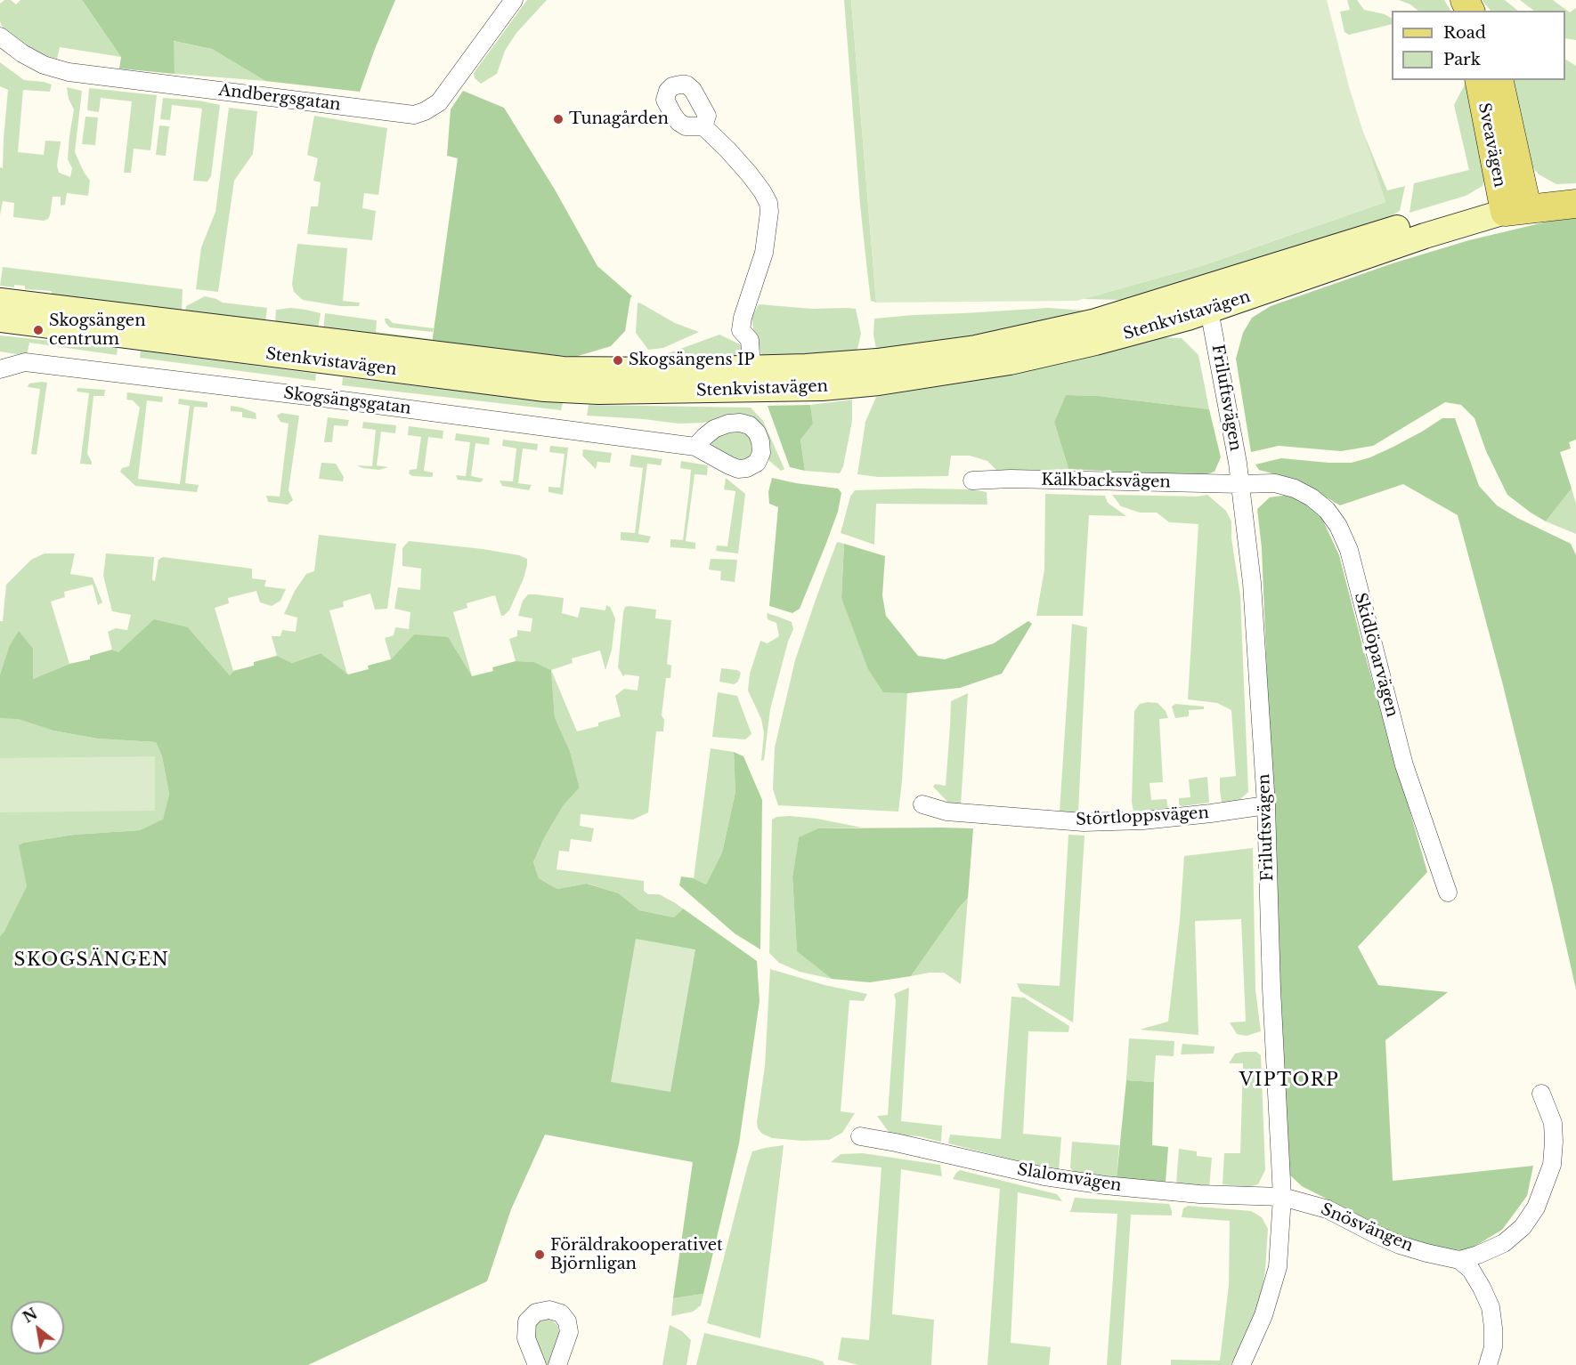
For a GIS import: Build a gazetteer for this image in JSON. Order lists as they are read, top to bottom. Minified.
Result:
{"streets":{"main road":["Sveavägen","Stenkvistavägen"],"street":["Andbergsgatan","Friluftsvägen","Skogsängsgatan","Kälkbacksvägen","Skidlöparvägen","Störtloppsvägen","Slalomvägen","Snösvängen"]},"crossings":[["Sveavägen","Stenkvistavägen"],["Stenkvistavägen","Friluftsvägen"],["Friluftsvägen","Kälkbacksvägen"],["Friluftsvägen","Skidlöparvägen"],["Friluftsvägen","Störtloppsvägen"],["Friluftsvägen","Slalomvägen"],["Friluftsvägen","Snösvängen"],["Kälkbacksvägen","Skidlöparvägen"],["Slalomvägen","Snösvängen"]],"districts":["SKOGSÄNGEN","VIPTORP"],"places":["Tunagården","Skogsängen centrum","Skogsängens IP","Föräldrakooperativet Björnligan"],"legend":["Road","Park"],"north":"top left"}
